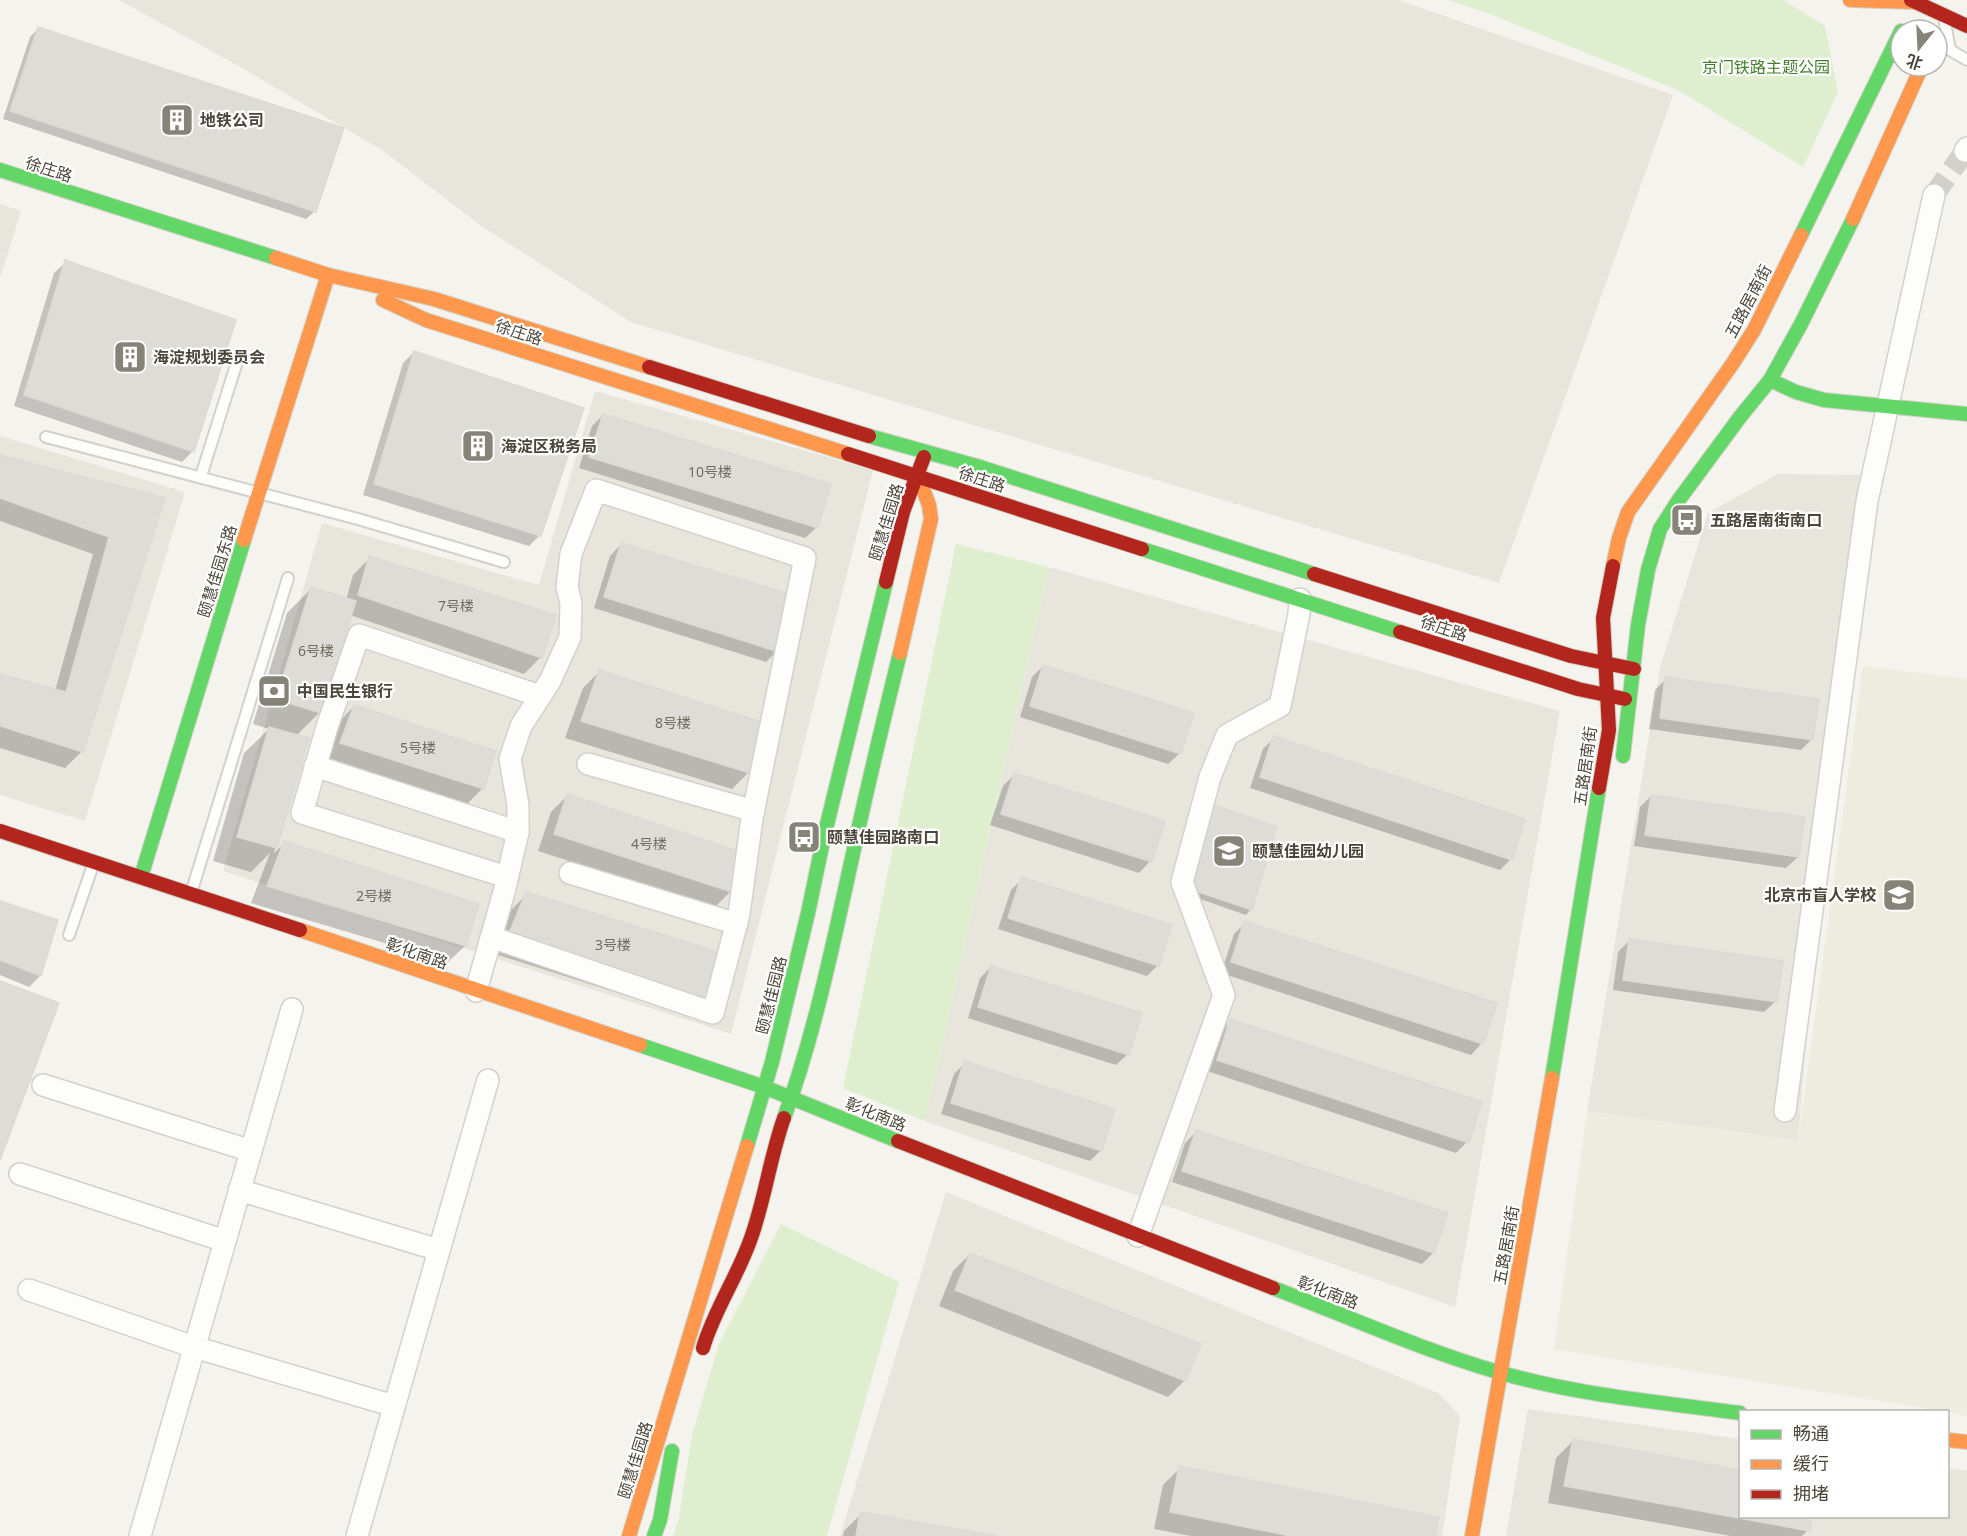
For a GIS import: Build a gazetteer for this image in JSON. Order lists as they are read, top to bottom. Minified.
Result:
{"streets":{"street":["徐庄路","五路居南街","颐慧佳园路","颐慧佳园东路","彰化南路"]},"crossings":[["徐庄路","五路居南街"],["徐庄路","颐慧佳园路"],["徐庄路","颐慧佳园东路"],["五路居南街","彰化南路"],["颐慧佳园路","彰化南路"],["颐慧佳园东路","彰化南路"]],"parks":["京门铁路主题公园"],"places":{"building":["地铁公司","海淀规划委员会","海淀区税务局"],"bus stop":["五路居南街南口","颐慧佳园路南口"],"bank":["中国民生银行"],"school or university":["颐慧佳园幼儿园","北京市盲人学校"]},"house_numbers":["10号楼","7号楼","6号楼","8号楼","5号楼","4号楼","2号楼","3号楼"],"legend":["畅通","缓行","拥堵"],"north":"bottom"}
